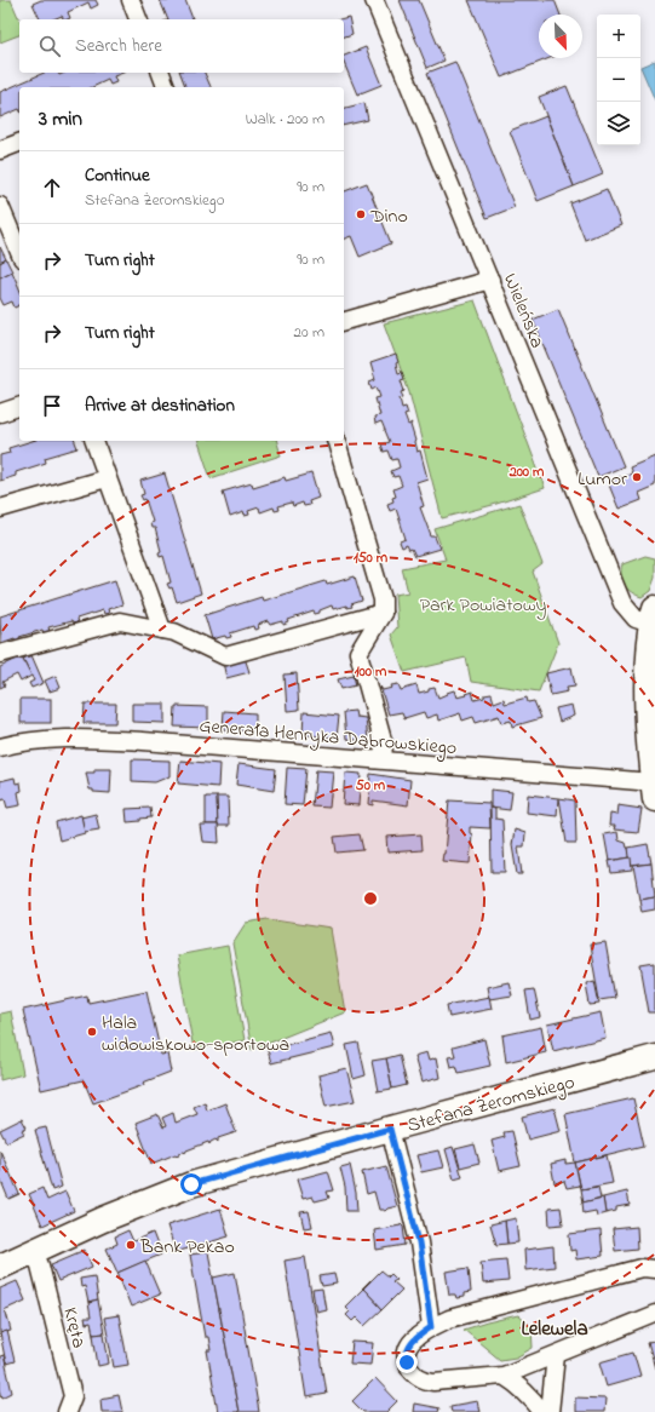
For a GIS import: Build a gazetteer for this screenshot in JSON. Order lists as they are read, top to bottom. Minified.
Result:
{"streets":{"main road":["Stefana Żeromskiego"],"street":["Wieleńska","Generała Henryka Dąbrowskiego","Kręta"]},"crossings":[["Stefana Żeromskiego","Kręta"]],"districts":["Lelewela"],"parks":["Park Powiatowy"],"places":["Dino","Lumor","Hala widowiskowo-sportowa","Bank Pekao"],"north":"bottom right","page":{"map_buttons":["+","−"],"search":"Search here","heading":["3 min","Walk · 200 m"],"list":[["Continue","Stefana Żeromskiego","90 m"],["Turn right","90 m"],["Turn right","20 m"],"Arrive at destination"]},"rings":["200 m","150 m","100 m","50 m"]}
